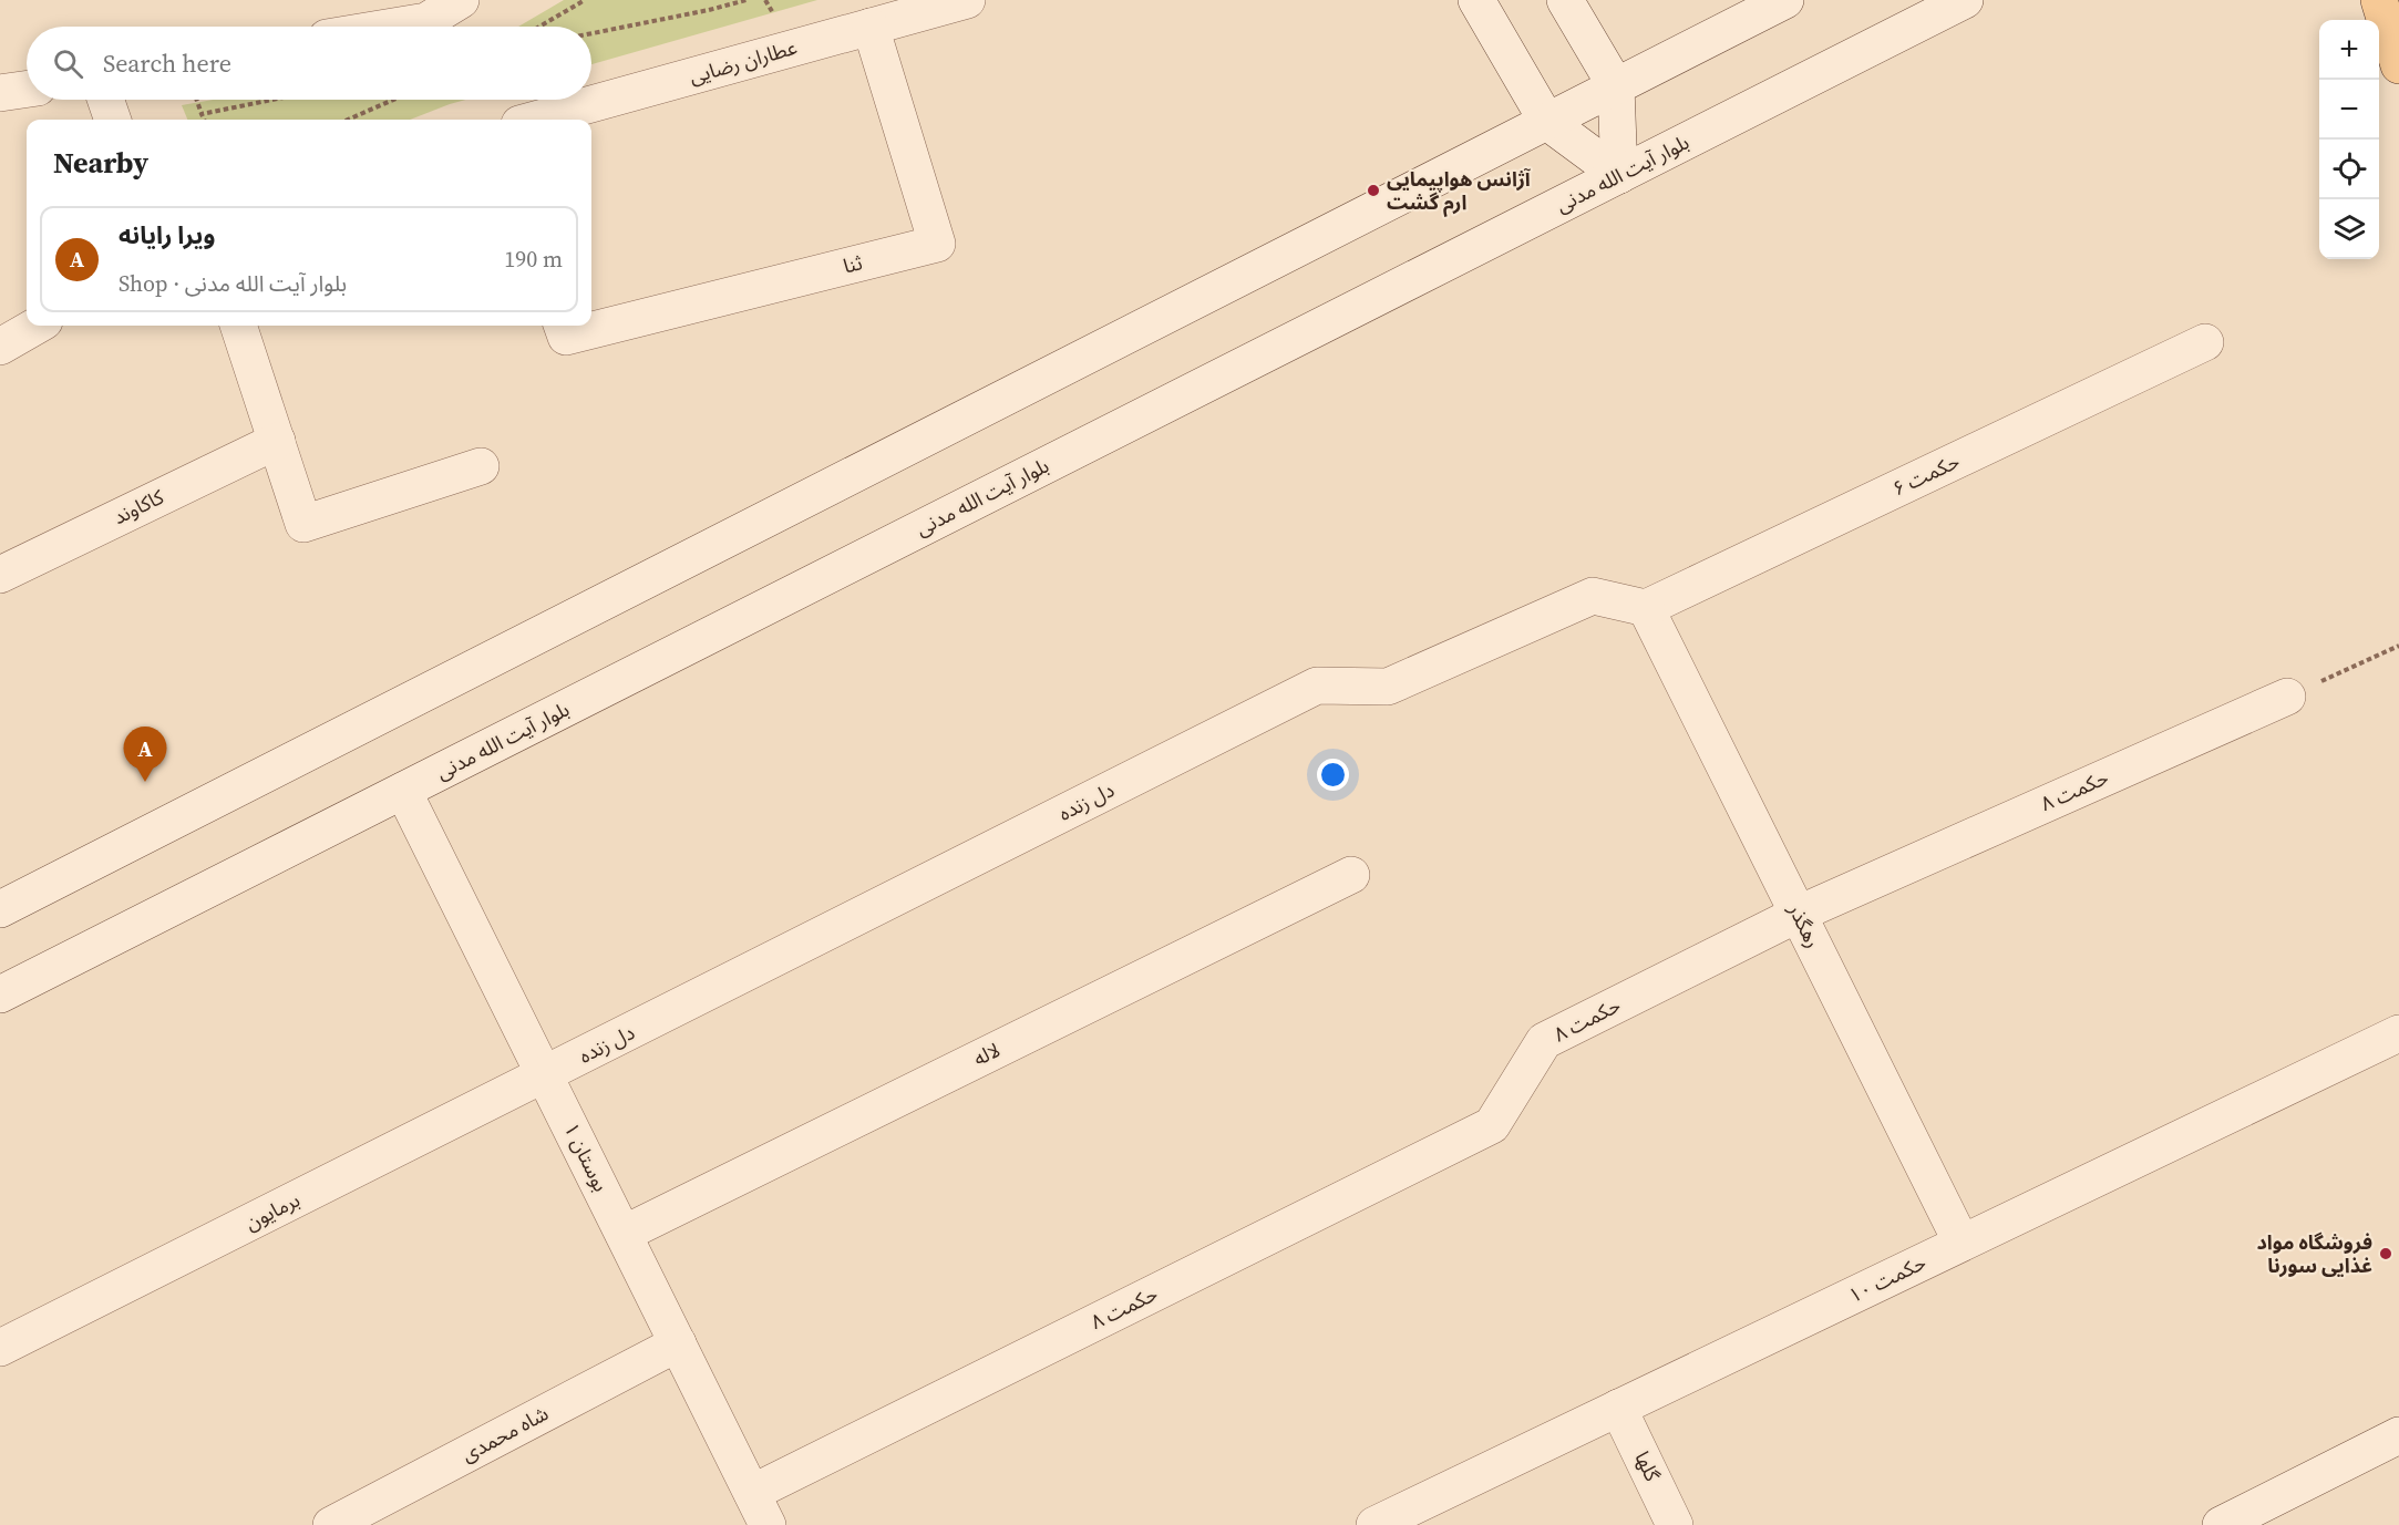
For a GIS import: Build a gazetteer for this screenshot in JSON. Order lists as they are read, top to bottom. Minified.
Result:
{"streets":{"street":["عطاران رضایی","بلوار آیت الله مدنی","ثنا","حکمت ۶","کاکاوند","حکمت ۸","دل زنده","رهگذر","لاله","بوستان ۱","برمایون","حکمت ۱۰","شاه محمدی","گلها"]},"crossings":[["عطاران رضایی","ثنا"],["بلوار آیت الله مدنی","بوستان ۱"],["حکمت ۶","دل زنده"],["حکمت ۶","رهگذر"],["حکمت ۸","رهگذر"],["حکمت ۸","بوستان ۱"],["دل زنده","رهگذر"],["دل زنده","بوستان ۱"],["دل زنده","برمایون"],["رهگذر","حکمت ۱۰"],["لاله","بوستان ۱"],["بوستان ۱","برمایون"],["بوستان ۱","شاه محمدی"],["حکمت ۱۰","گلها"]],"places":["آژانس هواپیمایی ارم‌ گشت","فروشگاه مواد غذایی سورنا"],"page":{"map_buttons":["+","−"],"search":"Search here","heading":"Nearby","list":[{"mark":"A","name":"ویرا رایانه","note":"Shop · بلوار آیت الله مدنی","value":"190 m"}],"pins":"A"}}
